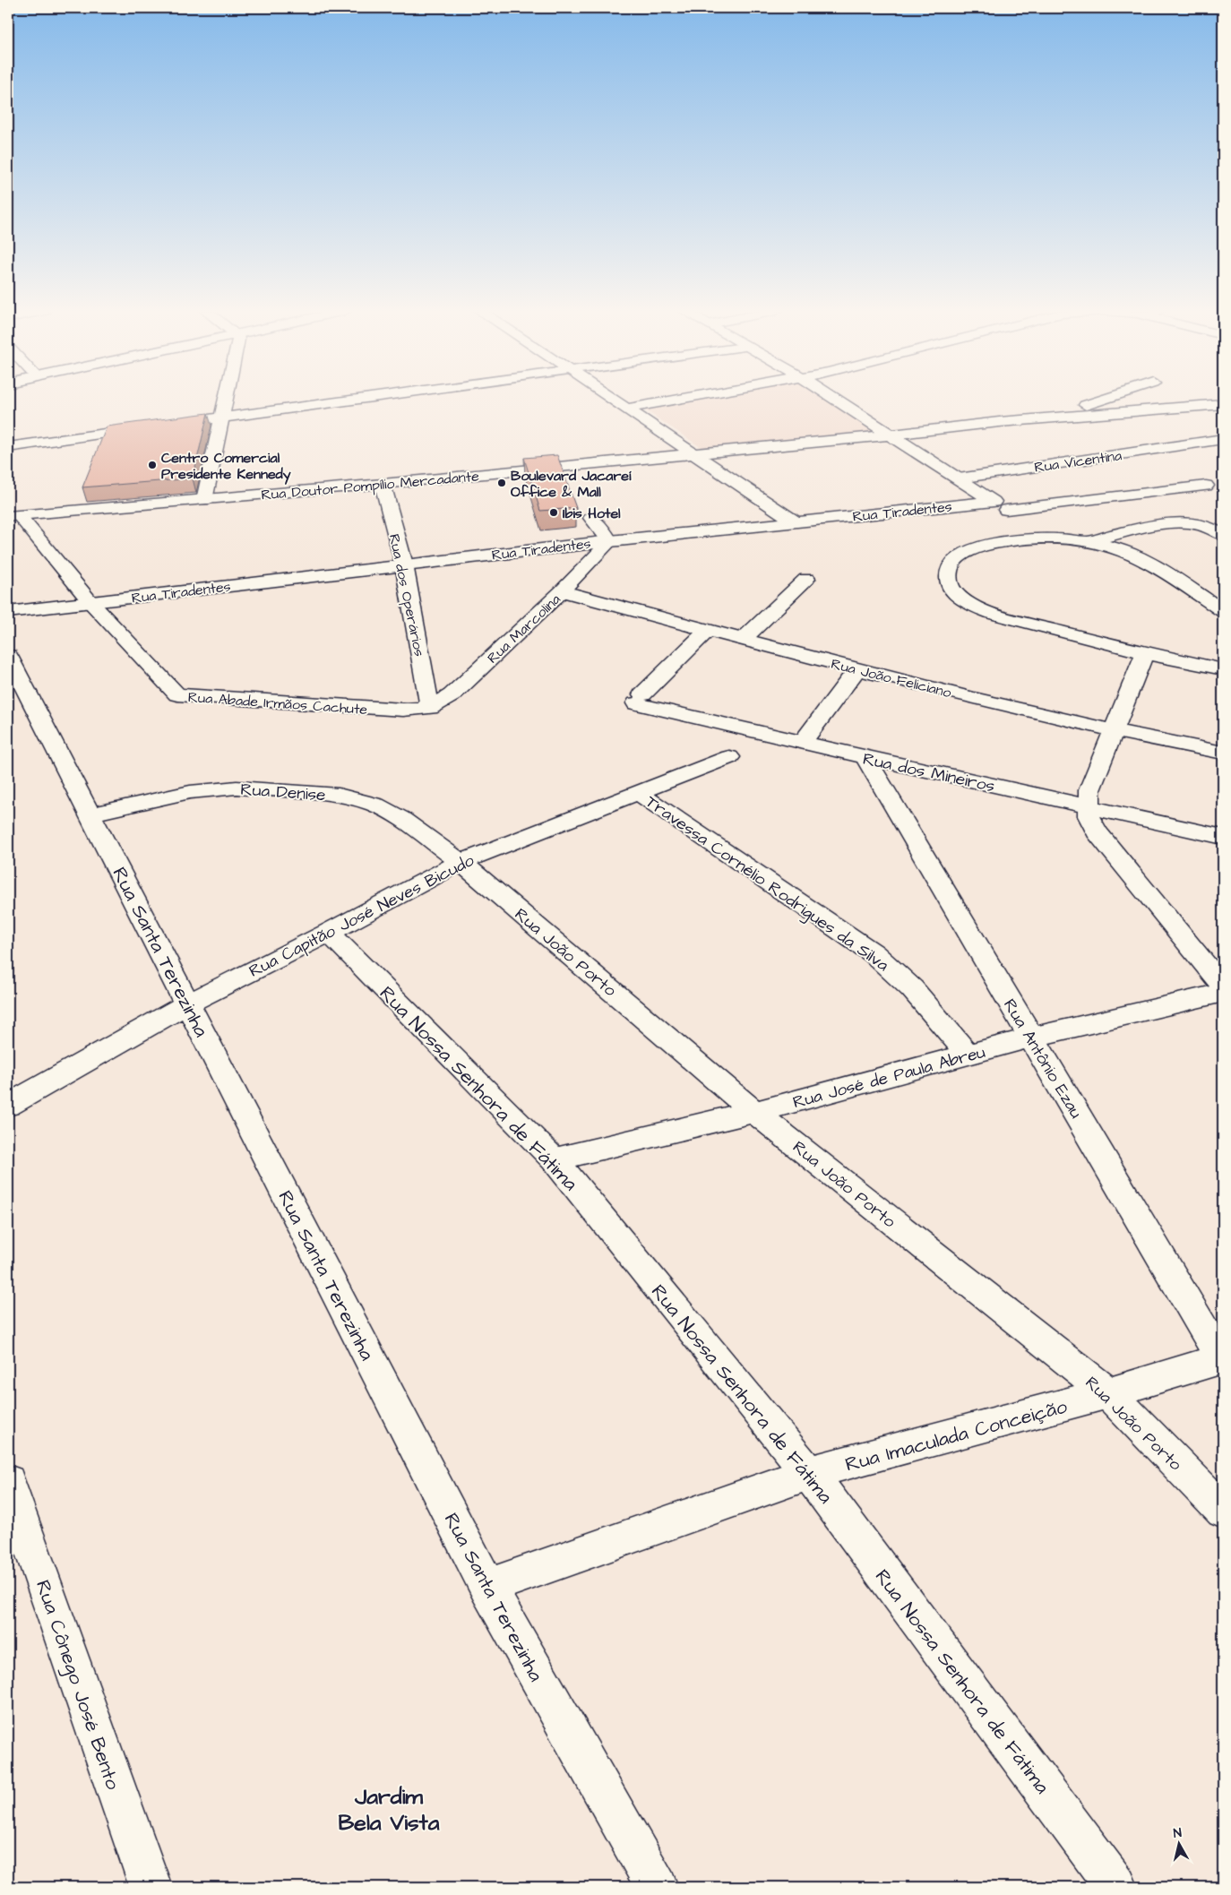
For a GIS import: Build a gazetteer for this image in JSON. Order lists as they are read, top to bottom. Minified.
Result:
{"streets":{"street":["Rua Vicentina","Rua Doutor Pompílio Mercadante","Rua Tiradentes","Rua dos Operários","Rua Marcolina","Rua João Feliciano","Rua Abade Irmãos Cachute","Rua dos Mineiros","Rua Denise","Travessa Cornélio Rodrigues da Silva","Rua Capitão José Neves Bicudo","Rua Santa Terezinha","Rua João Porto","Rua Antônio Ezau","Rua José de Paula Abreu","Rua Nossa Senhora de Fátima","Rua Imaculada Conceição","Rua Cônego José Bento"]},"crossings":[["Rua Doutor Pompílio Mercadante","Rua dos Operários"],["Rua Doutor Pompílio Mercadante","Rua Abade Irmãos Cachute"],["Rua Tiradentes","Rua dos Operários"],["Rua Tiradentes","Rua Marcolina"],["Rua Tiradentes","Rua Abade Irmãos Cachute"],["Rua dos Operários","Rua Marcolina"],["Rua dos Operários","Rua Abade Irmãos Cachute"],["Rua Marcolina","Rua João Feliciano"],["Rua Marcolina","Rua Abade Irmãos Cachute"],["Rua João Feliciano","Rua dos Mineiros"],["Rua dos Mineiros","Rua Antônio Ezau"],["Rua Denise","Rua Capitão José Neves Bicudo"],["Rua Denise","Rua Santa Terezinha"],["Rua Denise","Rua João Porto"],["Travessa Cornélio Rodrigues da Silva","Rua Capitão José Neves Bicudo"],["Travessa Cornélio Rodrigues da Silva","Rua José de Paula Abreu"],["Rua Capitão José Neves Bicudo","Rua Santa Terezinha"],["Rua Capitão José Neves Bicudo","Rua João Porto"],["Rua Capitão José Neves Bicudo","Rua Nossa Senhora de Fátima"],["Rua Santa Terezinha","Rua Imaculada Conceição"],["Rua João Porto","Rua José de Paula Abreu"],["Rua João Porto","Rua Imaculada Conceição"],["Rua Antônio Ezau","Rua José de Paula Abreu"],["Rua Antônio Ezau","Rua Imaculada Conceição"],["Rua José de Paula Abreu","Rua Nossa Senhora de Fátima"],["Rua Nossa Senhora de Fátima","Rua Imaculada Conceição"]],"districts":["Jardim Bela Vista"],"places":["Centro Comercial Presidente Kennedy","Boulevard Jacareí Office & Mall","Ibis Hotel"],"north":"top"}
